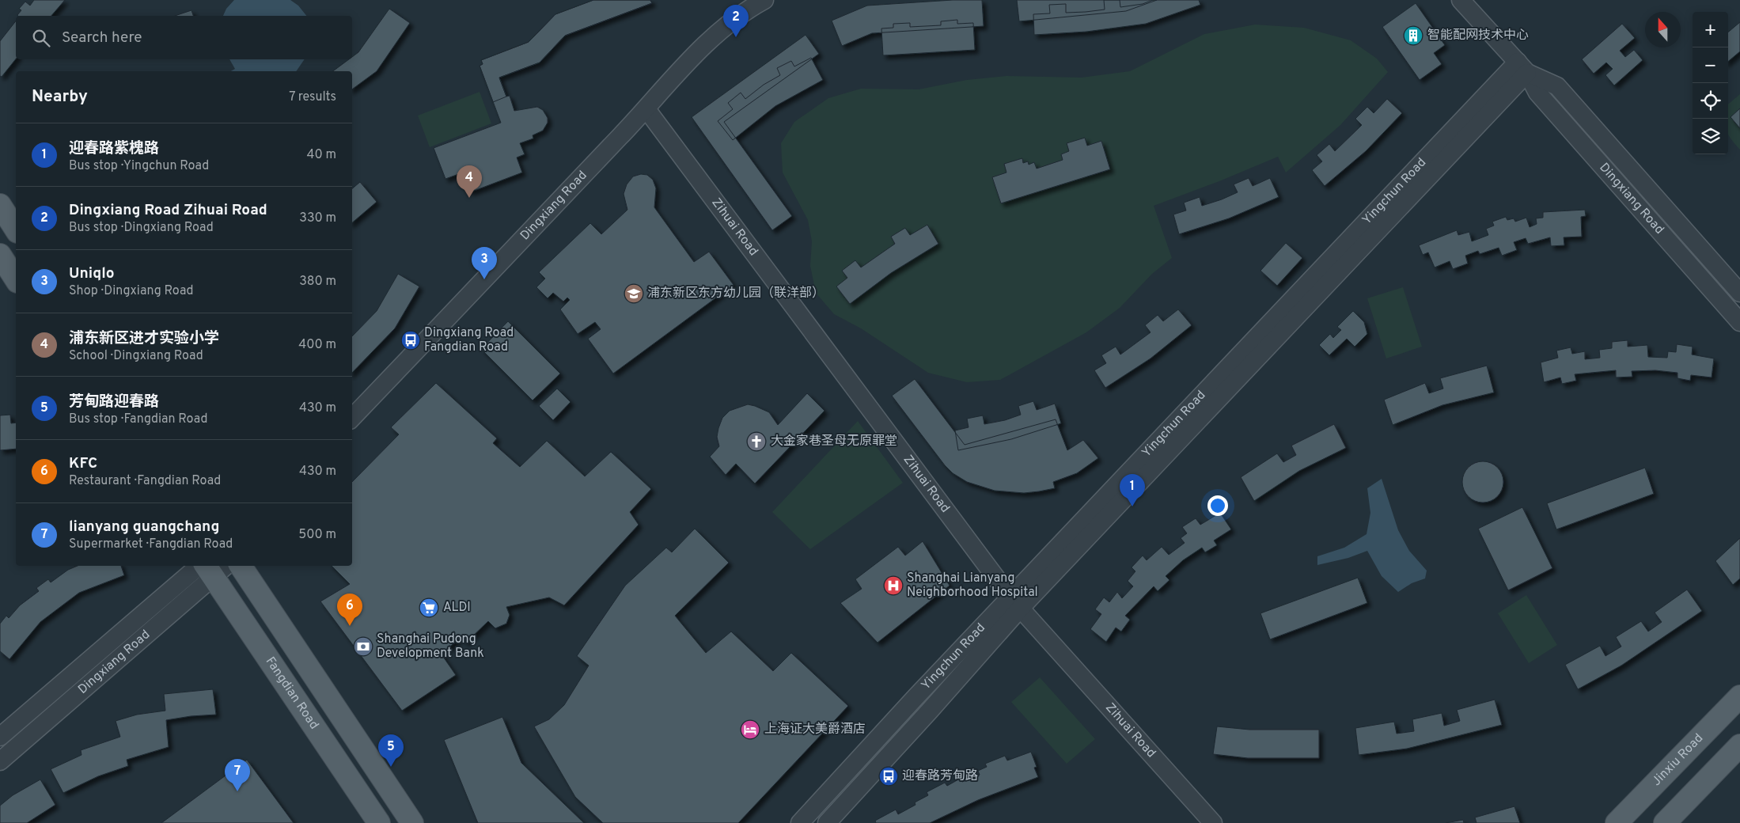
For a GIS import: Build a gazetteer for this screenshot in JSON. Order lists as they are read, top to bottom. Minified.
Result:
{"streets":{"main road":["Fangdian Road","Jinxiu Road"],"street":["Yingchun Road","Dingxiang Road","Zihuai Road"]},"crossings":[["Yingchun Road","Dingxiang Road"],["Yingchun Road","Zihuai Road"],["Dingxiang Road","Zihuai Road"],["Dingxiang Road","Fangdian Road"]],"places":{"building":["智能配网技术中心"],"school or university":["浦东新区东方幼儿园（联洋部）"],"bus stop":["Dingxiang Road Fangdian Road","迎春路芳甸路"],"church":["大金家巷圣母无原罪堂"],"hospital":["Shanghai Lianyang Neighborhood Hospital"],"supermarket":["ALDI"],"bank":["Shanghai Pudong Development Bank"],"hotel":["上海证大美爵酒店"]},"north":"top","page":{"pins":["2","4","3","1","6","5","7"],"map_buttons":["+","−"],"search":"Search here","heading":["Nearby","7 results"],"list":[{"mark":"1","name":"迎春路紫槐路","note":"Bus stop · Yingchun Road","value":"40 m"},{"mark":"2","name":"Dingxiang Road Zihuai Road","note":"Bus stop · Dingxiang Road","value":"330 m"},{"mark":"3","name":"Uniqlo","note":"Shop · Dingxiang Road","value":"380 m"},{"mark":"4","name":"浦东新区进才实验小学","note":"School · Dingxiang Road","value":"400 m"},{"mark":"5","name":"芳甸路迎春路","note":"Bus stop · Fangdian Road","value":"430 m"},{"mark":"6","name":"KFC","note":"Restaurant · Fangdian Road","value":"430 m"},{"mark":"7","name":"lianyang guangchang","note":"Supermarket · Fangdian Road","value":"500 m"}]}}
